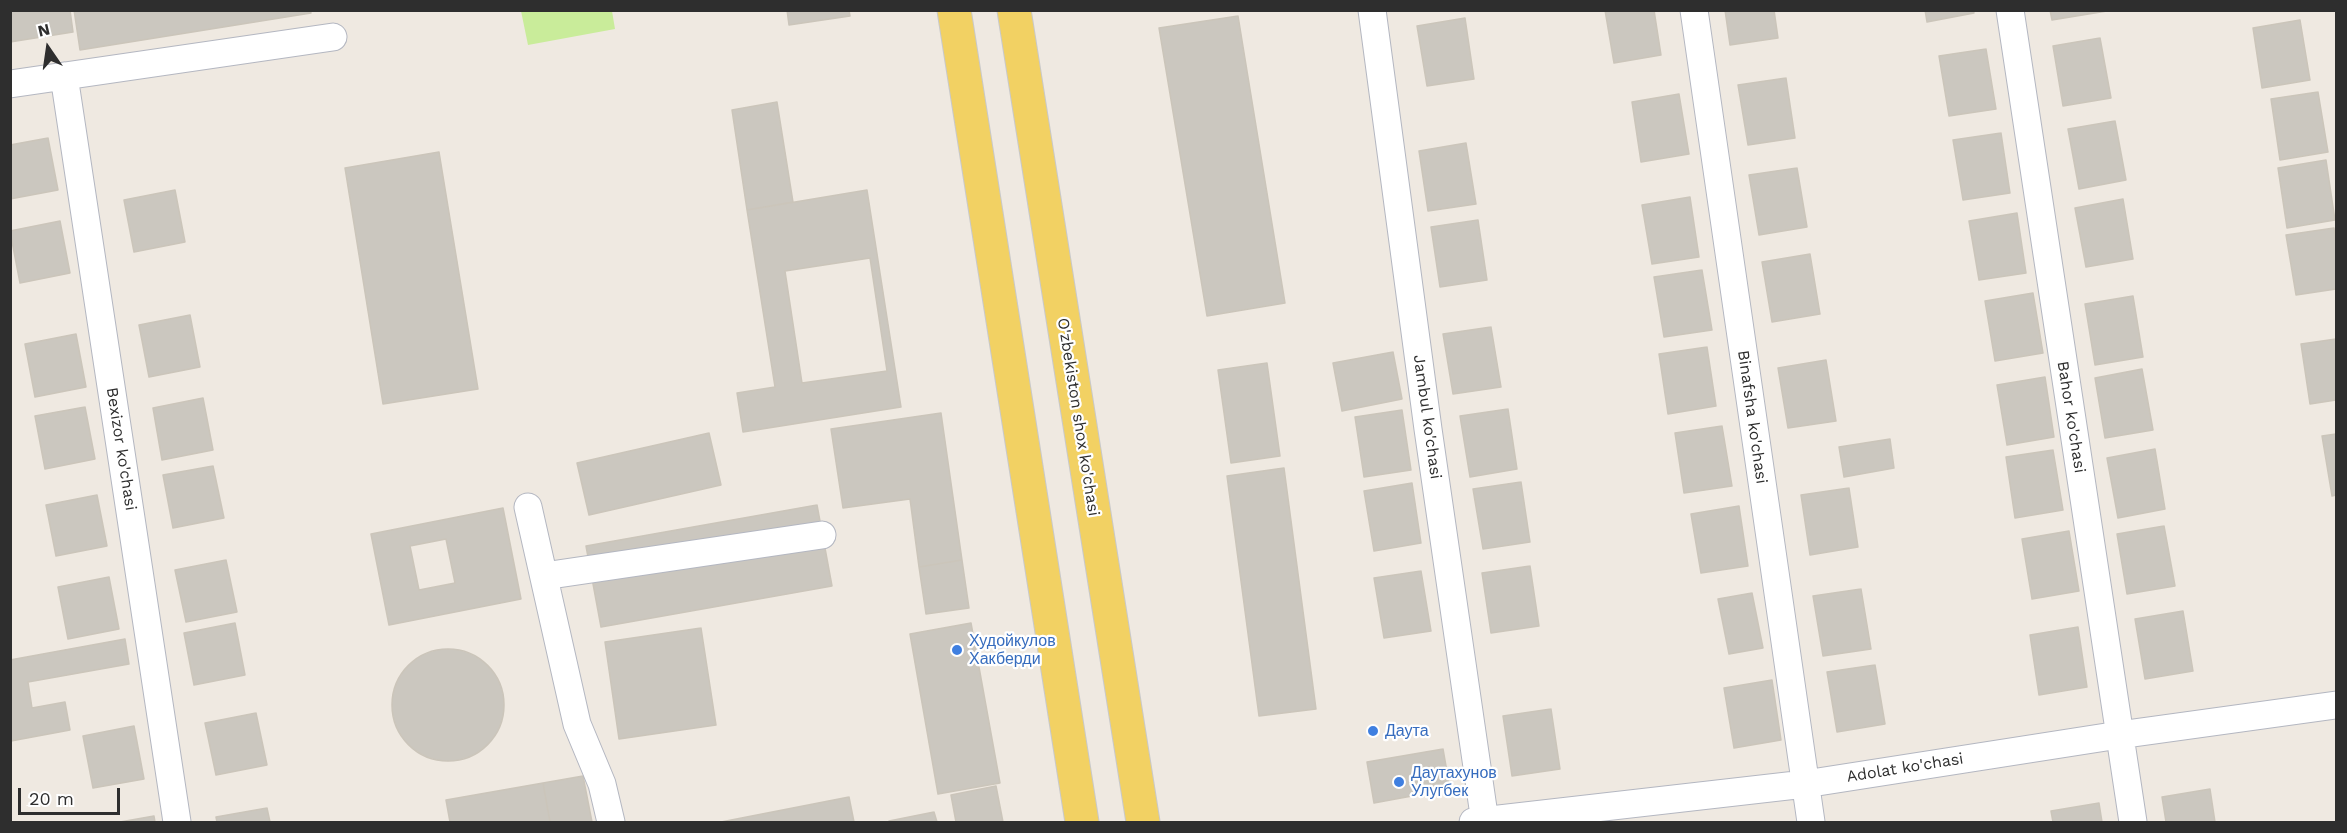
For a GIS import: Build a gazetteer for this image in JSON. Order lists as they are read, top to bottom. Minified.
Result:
{"streets":{"main road":["O'zbekiston shox ko'chasi"],"street":["Jambul ko'chasi","Binafsha ko'chasi","Bahor ko'chasi","Bexizor ko'chasi","Adolat ko'chasi"]},"crossings":[["Jambul ko'chasi","Adolat ko'chasi"],["Binafsha ko'chasi","Adolat ko'chasi"],["Bahor ko'chasi","Adolat ko'chasi"]],"places":["Худойкулов Хакберди","Даута","Даутахунов Улугбек"],"scale_bar":"20 m","north":"top"}
